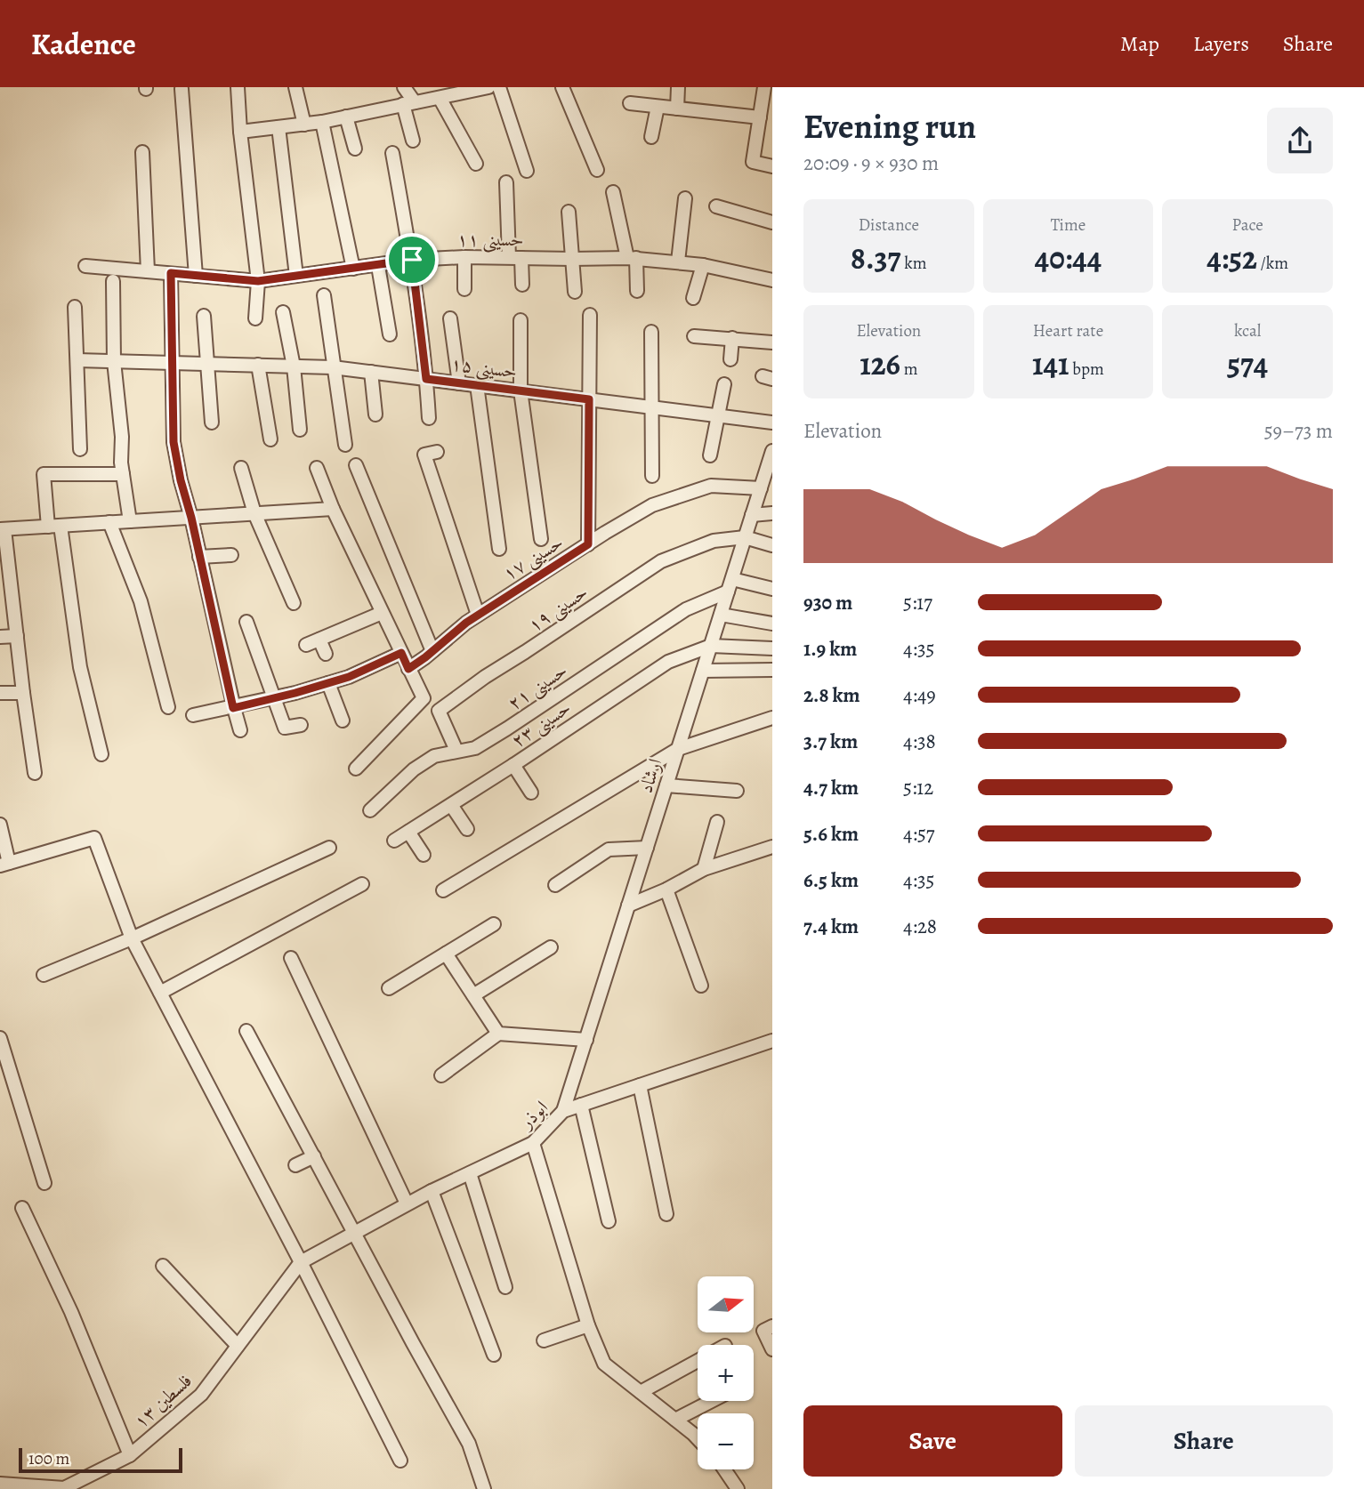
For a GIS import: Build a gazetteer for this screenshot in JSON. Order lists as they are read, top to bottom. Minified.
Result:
{"streets":{"street":["حسینی ۱۱","حسینی ۱۵","حسینی ۱۷","حسینی ۱۹","حسینی ۲۱","حسینی ۲۳","ارشاد","ابوذر","فلسطین ۱۳"]},"crossings":[["حسینی ۱۷","ارشاد"],["حسینی ۱۹","حسینی ۲۱"],["حسینی ۱۹","ارشاد"],["حسینی ۲۱","ارشاد"],["حسینی ۲۳","ارشاد"],["ارشاد","ابوذر"],["ابوذر","فلسطین ۱۳"]],"scale_bar":"100 m","north":"right","page":{"header":"Kadence","nav":["Map","Layers","Share"],"heading":["Evening run","20:09 · 9 × 930 m"],"stats":[["Distance","8.37 km"],["Time","40:44"],["Pace","4:52 /km"],["Elevation","126 m"],["Heart rate","141 bpm"],["kcal","574"]],"chart":["Elevation","59–73 m"],"list":[{"name":"930 m","note":"5:17"},{"name":"1.9 km","note":"4:35"},{"name":"2.8 km","note":"4:49"},{"name":"3.7 km","note":"4:38"},{"name":"4.7 km","note":"5:12"},{"name":"5.6 km","note":"4:57"},{"name":"6.5 km","note":"4:35"},{"name":"7.4 km","note":"4:28"}],"map_buttons":["+","−"],"buttons":["Save","Share"],"scale":"100 m"}}
